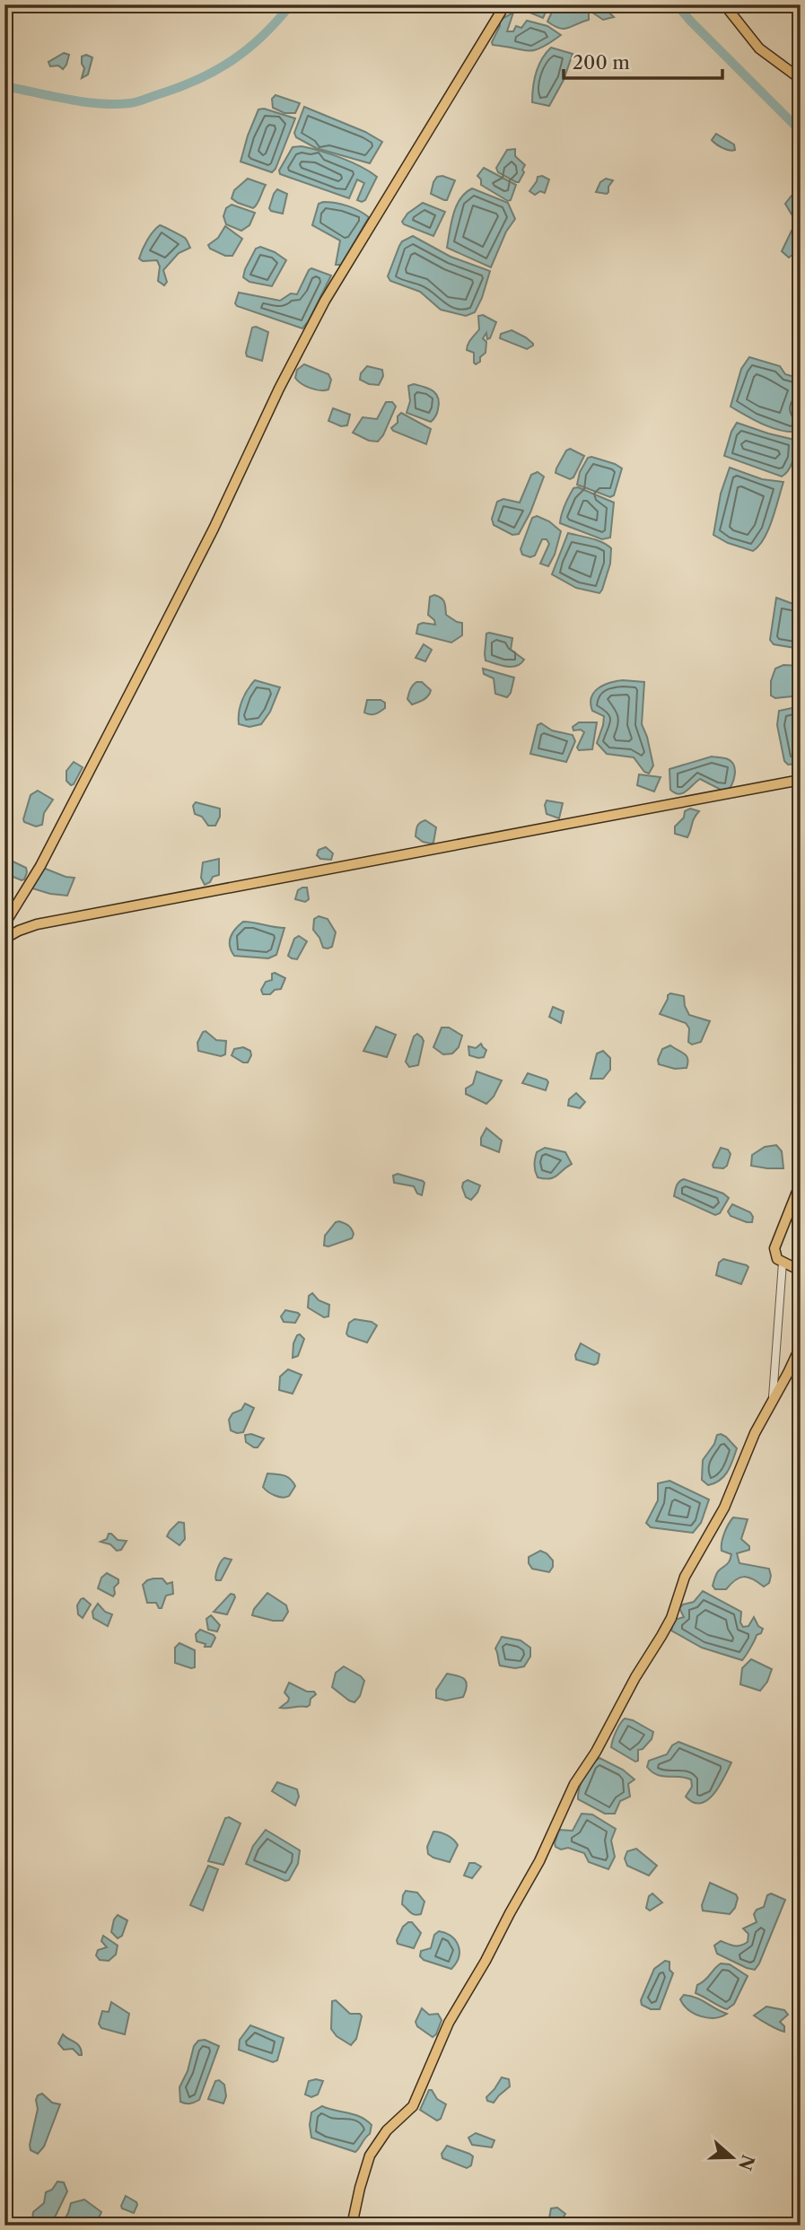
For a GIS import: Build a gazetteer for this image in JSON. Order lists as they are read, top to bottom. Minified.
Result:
{"scale_bar":"200 m","north":"right"}
